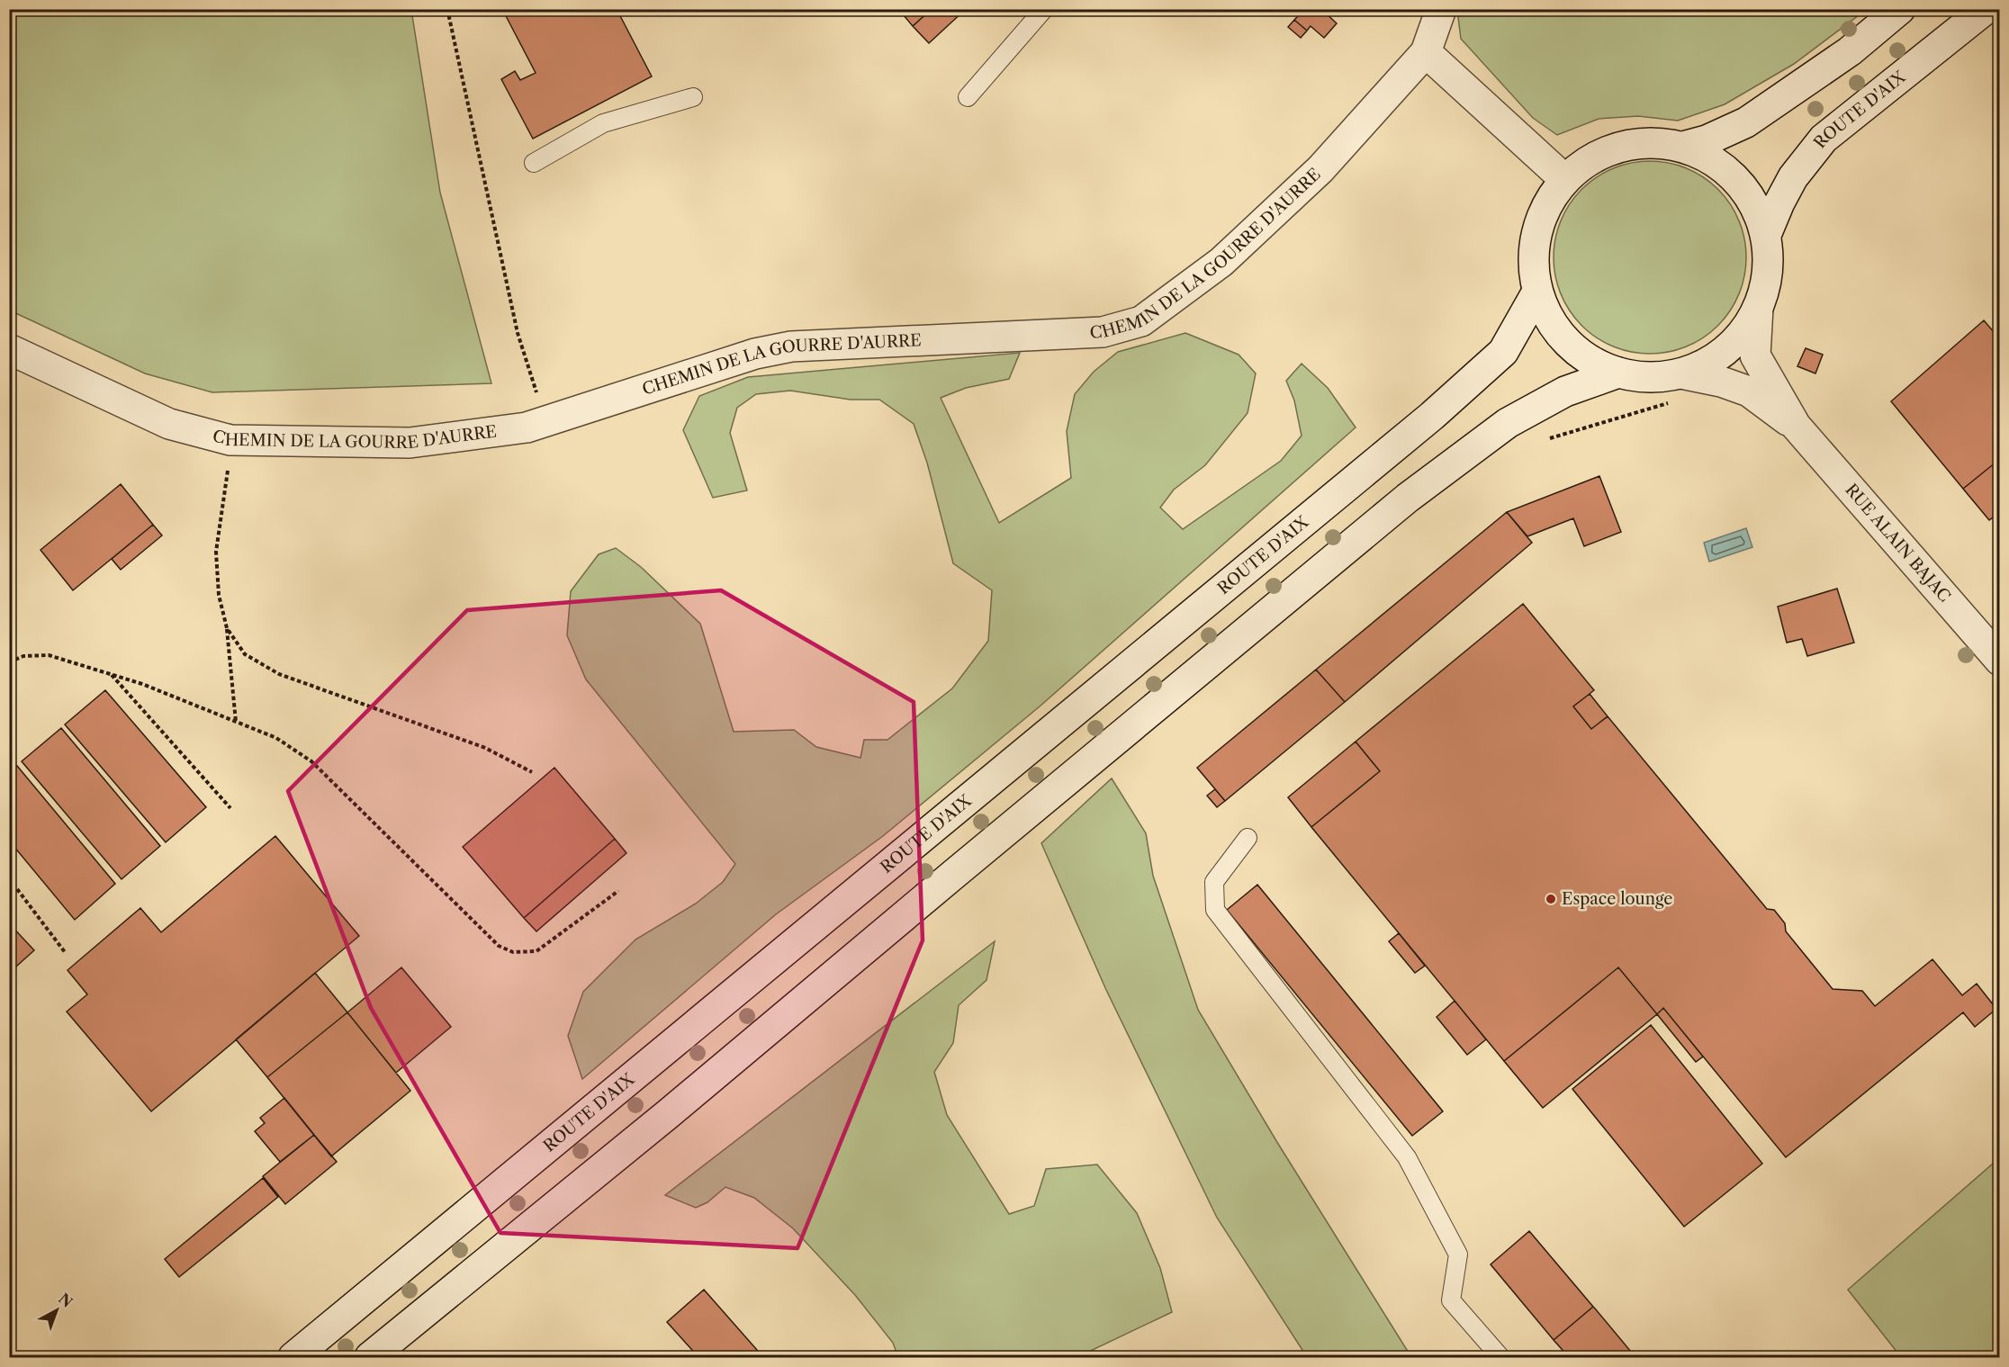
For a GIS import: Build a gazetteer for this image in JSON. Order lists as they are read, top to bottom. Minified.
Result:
{"streets":{"main road":["ROUTE D'AIX","CHEMIN DE LA GOURRE D'AURRE","RUE ALAIN BAJAC"]},"places":["Espace lounge"],"north":"top right"}
